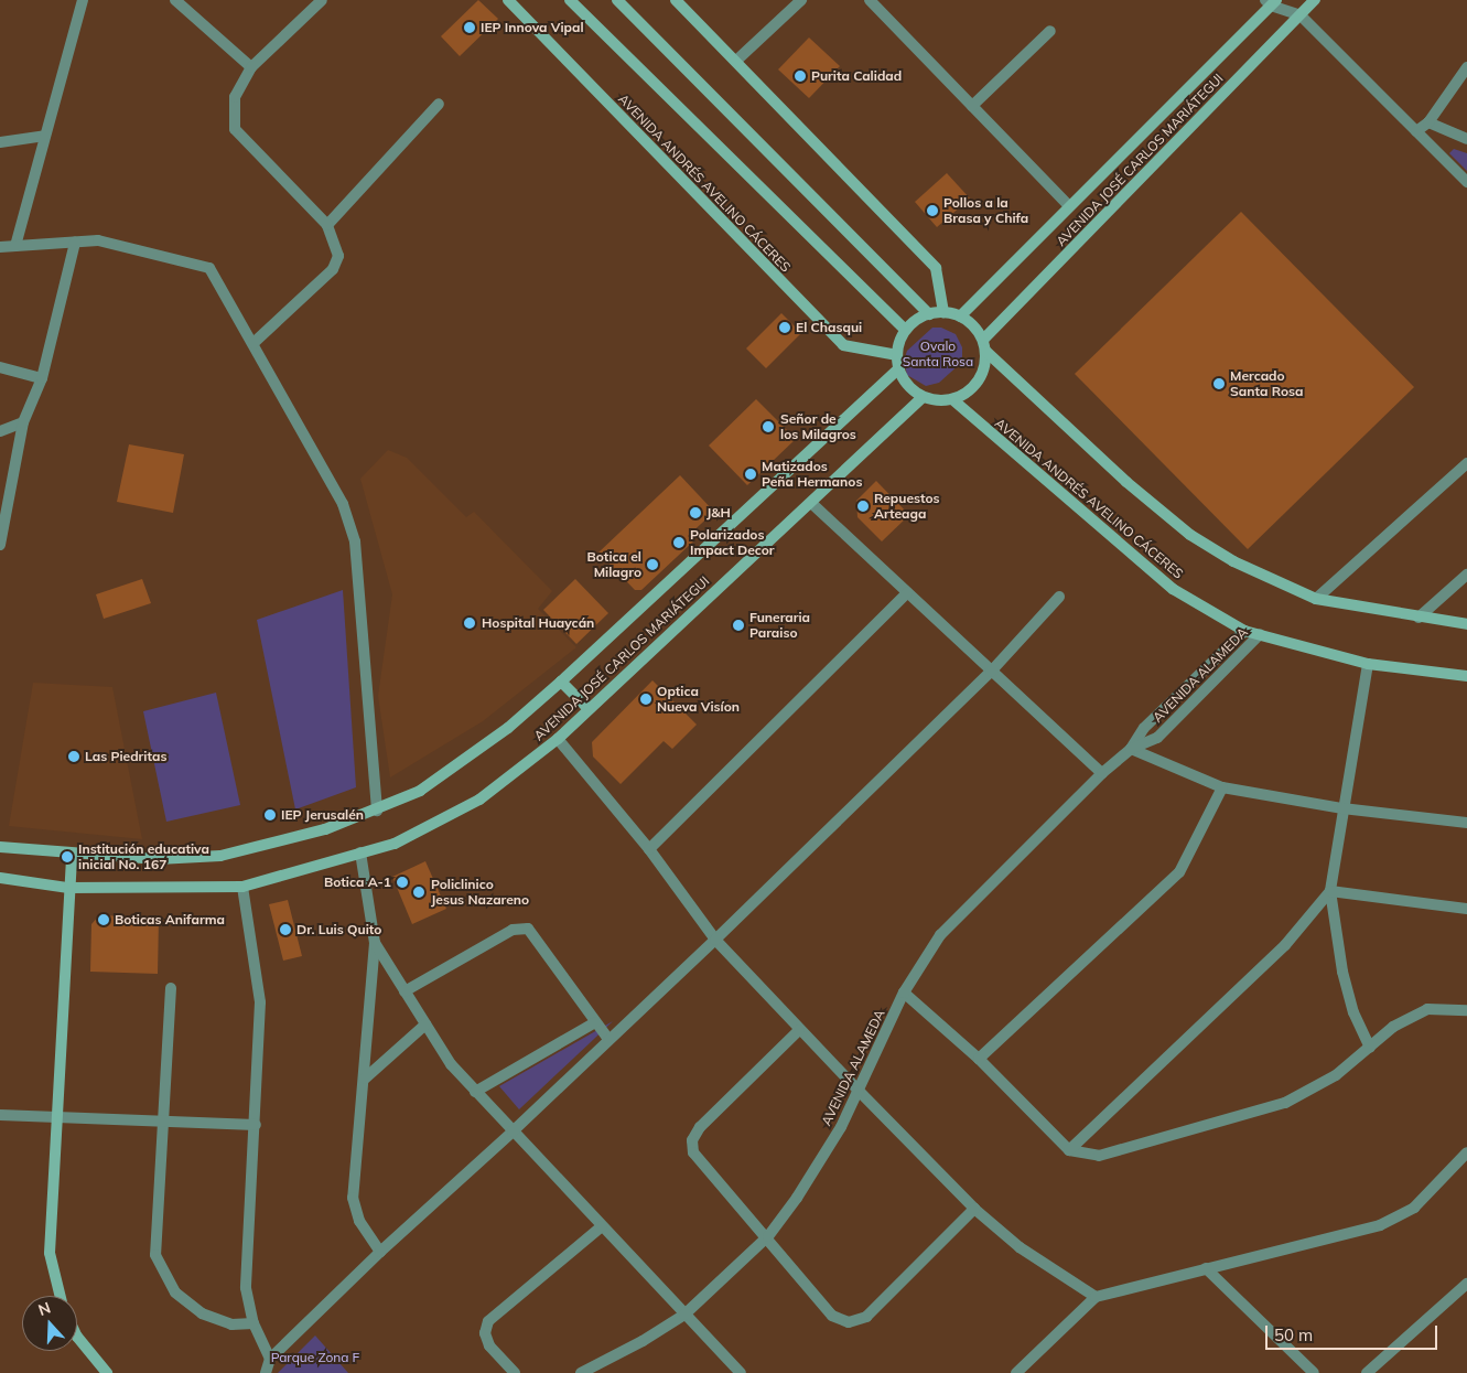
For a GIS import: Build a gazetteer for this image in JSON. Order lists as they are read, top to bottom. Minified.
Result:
{"streets":{"street":["AVENIDA JOSÉ CARLOS MARIÁTEGUI","AVENIDA ANDRÉS AVELINO CÁCERES","AVENIDA ALAMEDA"]},"crossings":[["AVENIDA JOSÉ CARLOS MARIÁTEGUI","AVENIDA ANDRÉS AVELINO CÁCERES"],["AVENIDA ANDRÉS AVELINO CÁCERES","AVENIDA ALAMEDA"]],"parks":["Ovalo Santa Rosa","Parque Zona F"],"places":["IEP Innova Vipal","Purita Calidad","Pollos a la Brasa y Chifa","El Chasqui","Mercado Santa Rosa","Señor de los Milagros","Matizados Peña Hermanos","Repuestos Arteaga","J&H","Polarizados Impact Decor","Botica el Milagro","Hospital Huaycán","Funeraria Paraiso","Optica Nueva Visíon","Las Piedritas","IEP Jerusalén","Institución educativa inicial No. 167","Botica A-1","Policlinico Jesus Nazareno","Boticas Anifarma","Dr. Luis Quito"],"scale_bar":"50 m","north":"top"}
